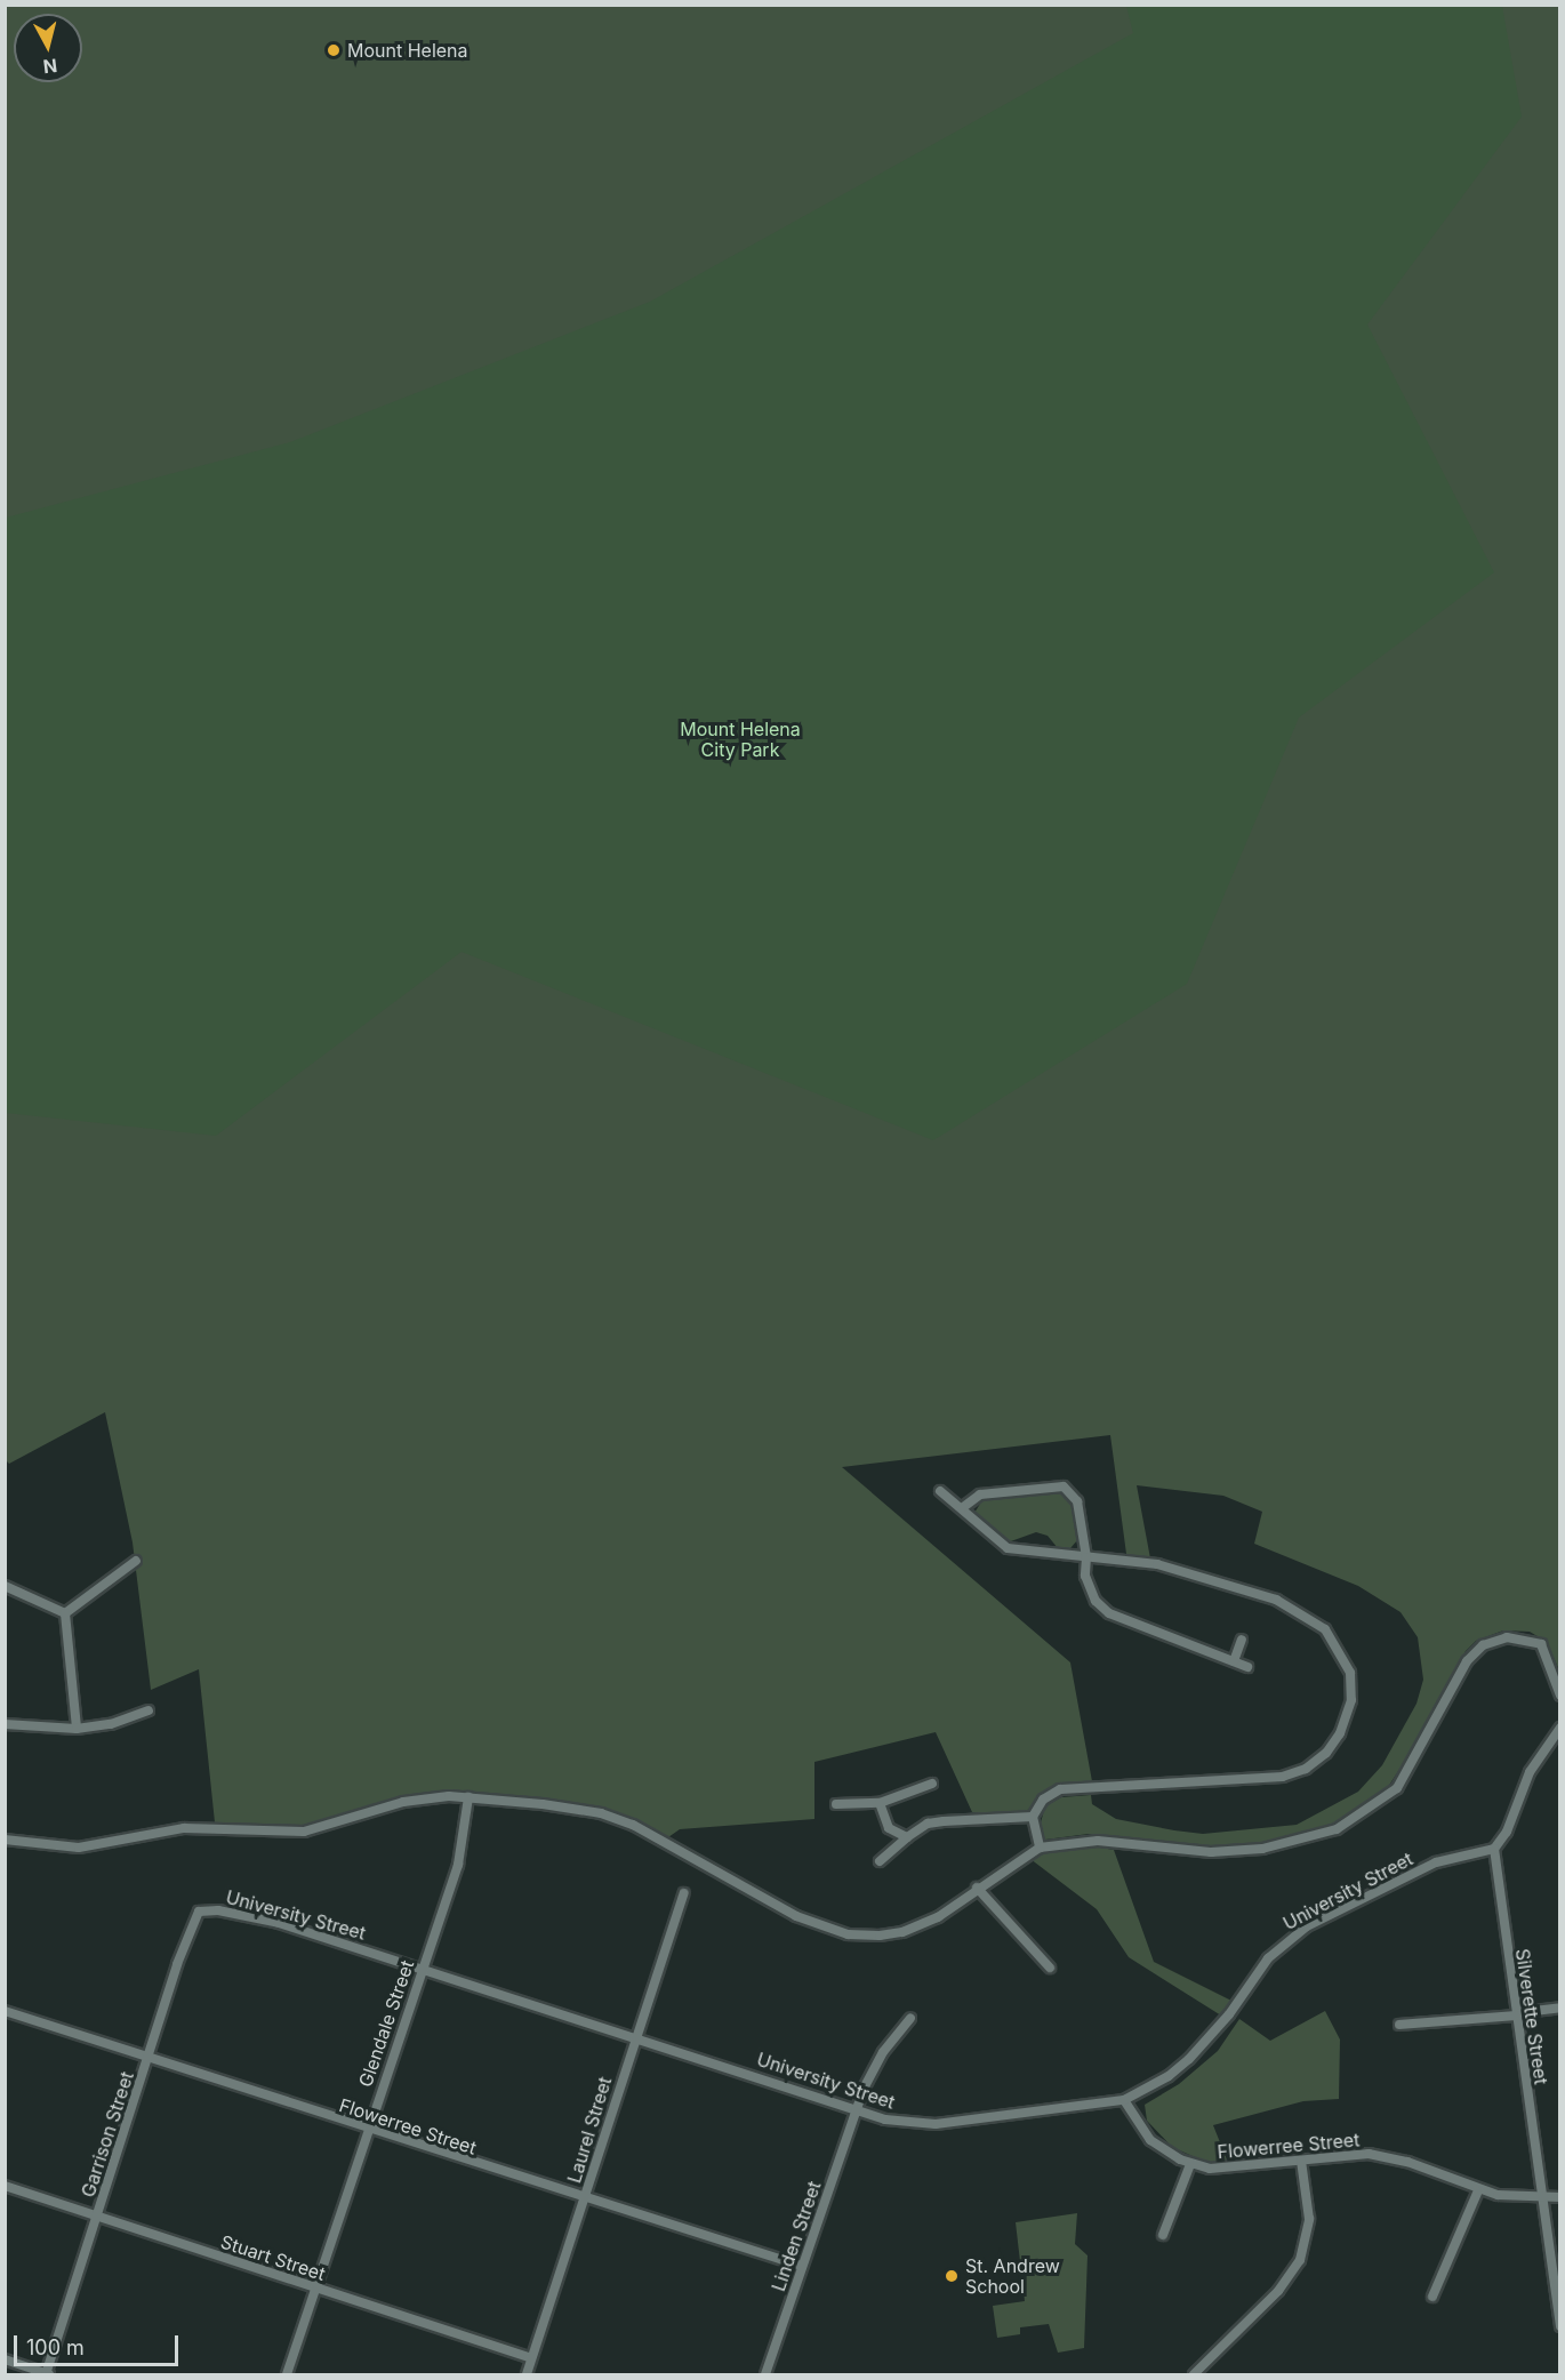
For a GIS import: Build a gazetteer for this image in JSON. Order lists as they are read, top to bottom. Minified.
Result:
{"streets":{"street":["University Street","Silverette Street","Glendale Street","Flowerree Street","Laurel Street","Garrison Street","Linden Street","Stuart Street"]},"crossings":[["University Street","Silverette Street"],["University Street","Glendale Street"],["University Street","Flowerree Street"],["University Street","Laurel Street"],["University Street","Garrison Street"],["University Street","Linden Street"],["Silverette Street","Flowerree Street"],["Glendale Street","Flowerree Street"],["Glendale Street","Stuart Street"],["Flowerree Street","Laurel Street"],["Flowerree Street","Garrison Street"],["Flowerree Street","Linden Street"],["Laurel Street","Stuart Street"],["Garrison Street","Stuart Street"]],"parks":["Mount Helena City Park"],"places":["Mount Helena","St. Andrew School"],"scale_bar":"100 m","north":"bottom"}
